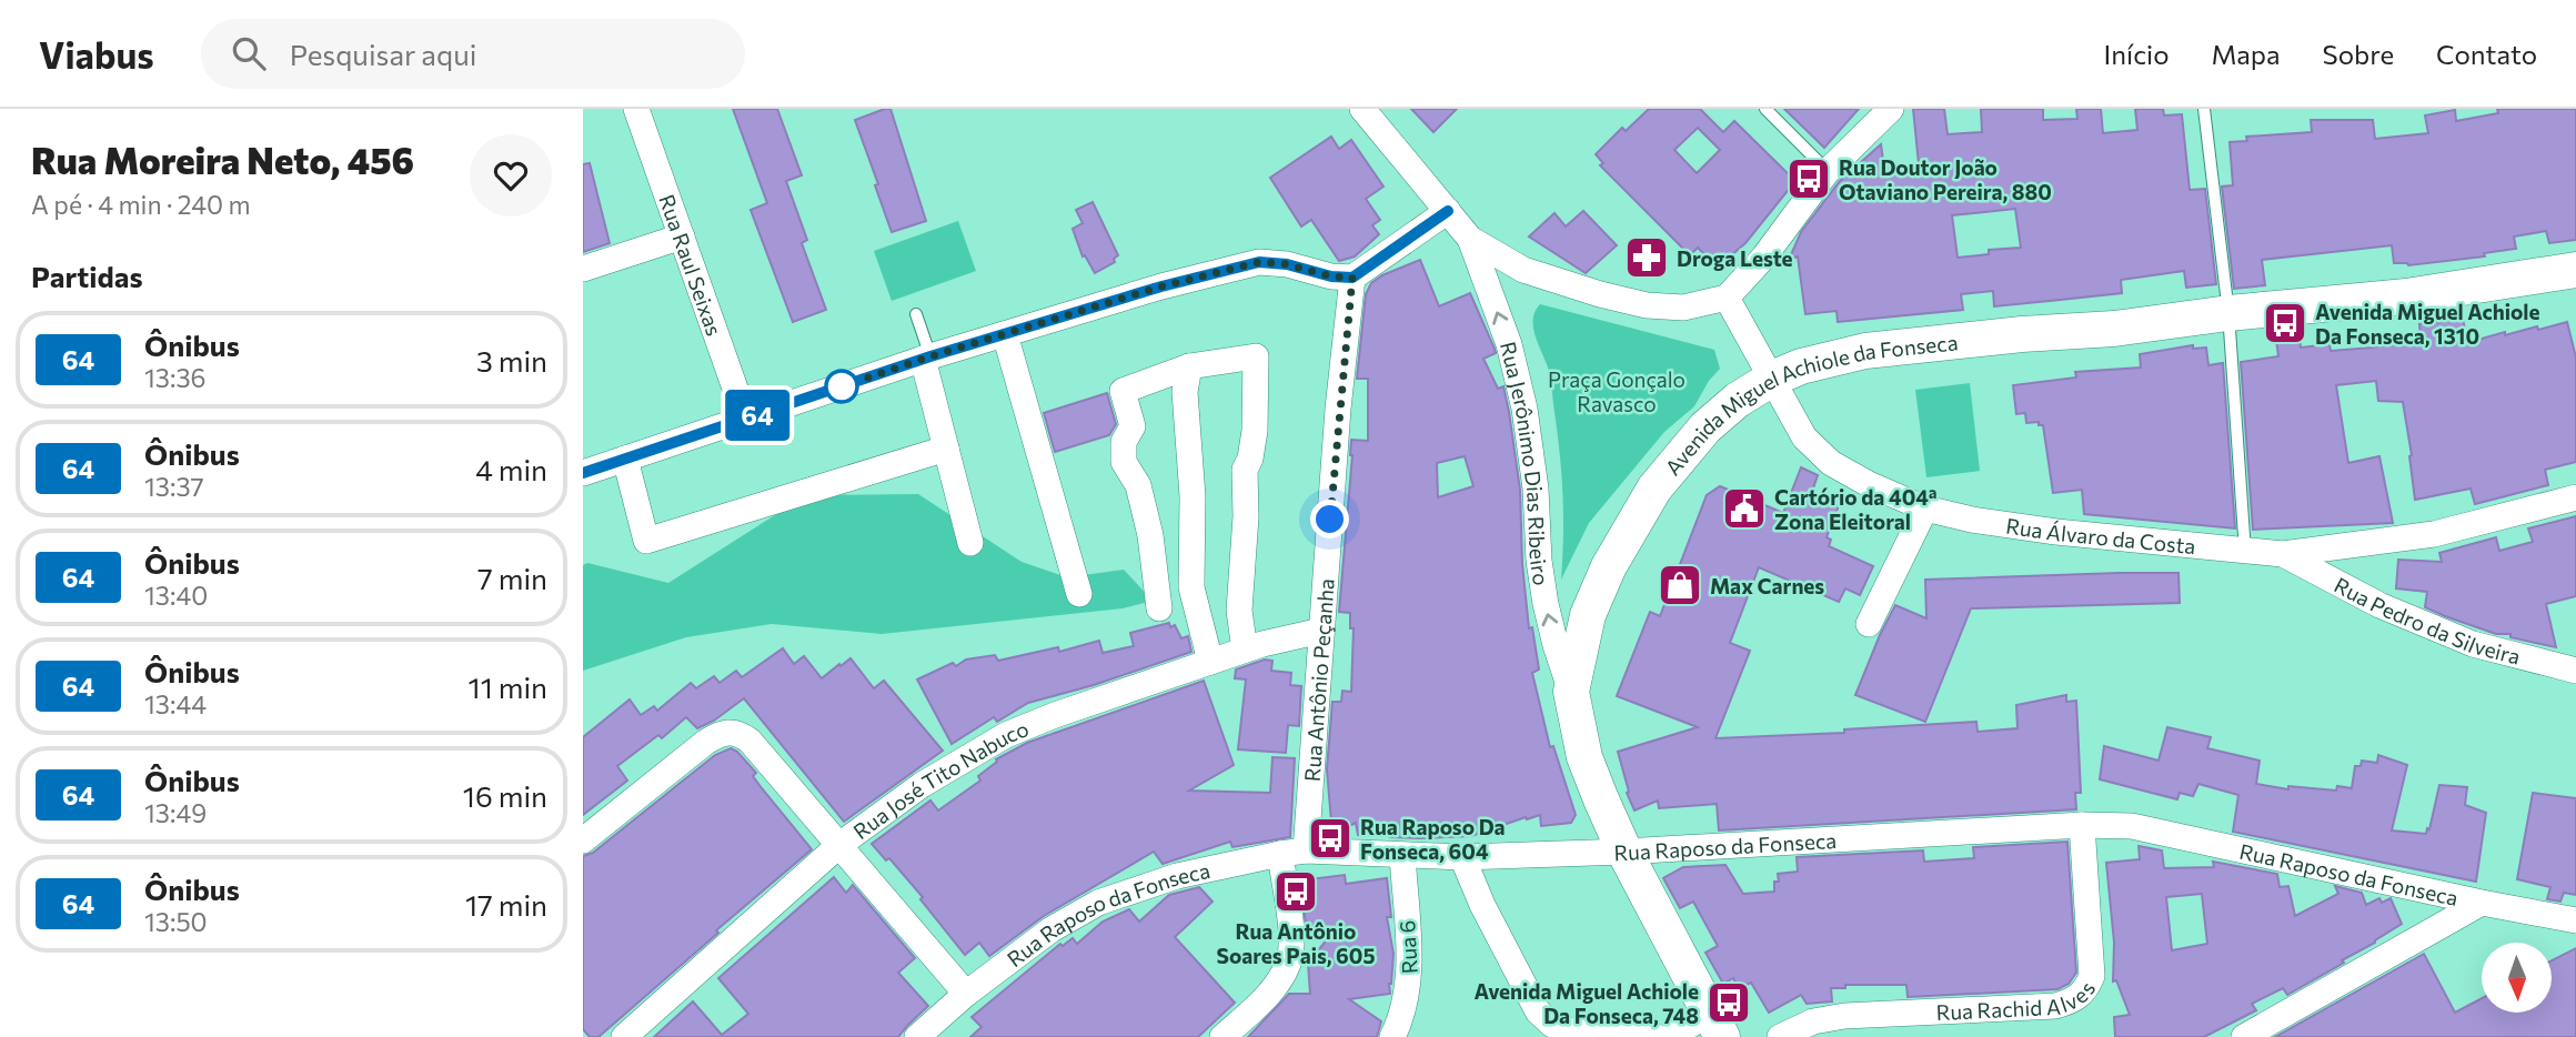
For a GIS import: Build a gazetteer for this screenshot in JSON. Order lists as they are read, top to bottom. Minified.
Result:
{"streets":{"street":["Rua Raul Seixas","Avenida Miguel Achiole da Fonseca","Rua Jerônimo Dias Ribeiro","Rua Álvaro da Costa","Rua Pedro da Silveira","Rua Antônio Peçanha","Rua José Tito Nabuco","Rua Raposo da Fonseca","Rua 6","Rua Rachid Alves"]},"crossings":[["Avenida Miguel Achiole da Fonseca","Rua Jerônimo Dias Ribeiro"],["Avenida Miguel Achiole da Fonseca","Rua Álvaro da Costa"],["Avenida Miguel Achiole da Fonseca","Rua Raposo da Fonseca"],["Rua Jerônimo Dias Ribeiro","Rua Álvaro da Costa"],["Rua Álvaro da Costa","Rua Pedro da Silveira"],["Rua Antônio Peçanha","Rua José Tito Nabuco"],["Rua Antônio Peçanha","Rua Raposo da Fonseca"],["Rua Raposo da Fonseca","Rua 6"],["Rua Raposo da Fonseca","Rua Rachid Alves"]],"one_way":["Rua Jerônimo Dias Ribeiro"],"parks":["Praça Gonçalo Ravasco"],"places":{"bus stop":["Rua Doutor João Otaviano Pereira, 880","Avenida Miguel Achiole Da Fonseca, 1310","Rua Raposo Da Fonseca, 604","Rua Antônio Soares Pais, 605","Avenida Miguel Achiole Da Fonseca, 748"],"pharmacy":["Droga Leste"],"public building":["Cartório da 404ª Zona Eleitoral"],"shop":["Max Carnes"]},"lines":["bus line 64"],"north":"bottom","page":{"header":"Viabus","search":"Pesquisar aqui","nav":["Início","Mapa","Sobre","Contato"],"heading":[["Rua Moreira Neto, 456","A pé · 4 min · 240 m"],"Partidas"],"on_map":"64","list":[{"mark":"64","name":"Ônibus","note":"13:36","value":"3 min"},{"mark":"64","name":"Ônibus","note":"13:37","value":"4 min"},{"mark":"64","name":"Ônibus","note":"13:40","value":"7 min"},{"mark":"64","name":"Ônibus","note":"13:44","value":"11 min"},{"mark":"64","name":"Ônibus","note":"13:49","value":"16 min"},{"mark":"64","name":"Ônibus","note":"13:50","value":"17 min"}]}}
